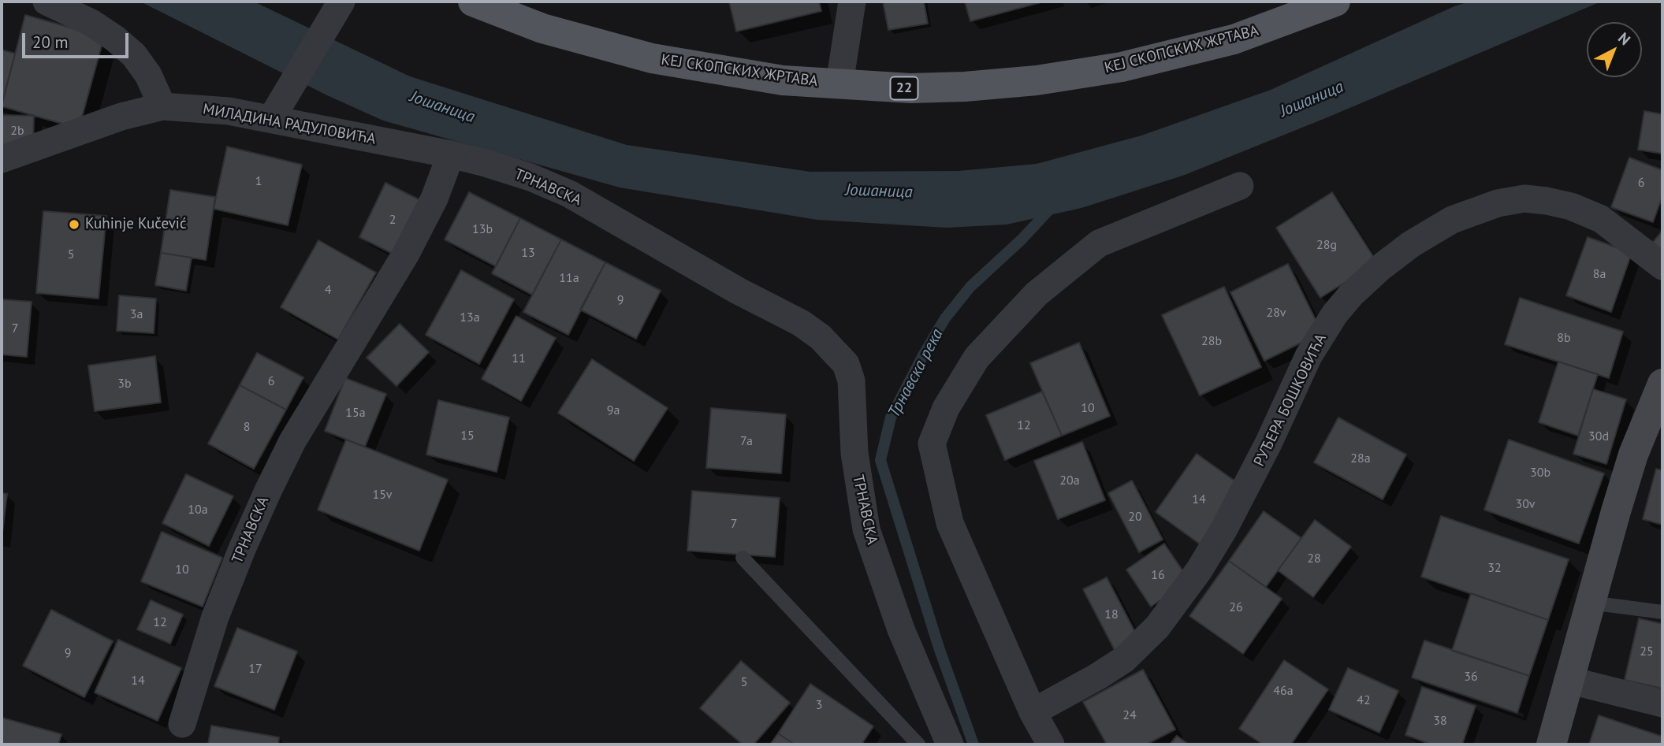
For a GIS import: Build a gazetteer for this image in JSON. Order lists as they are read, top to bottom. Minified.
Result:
{"streets":{"main road":["КЕЈ СКОПСКИХ ЖРТАВА","22"],"street":["МИЛАДИНА РАДУЛОВИЋА","ТРНАВСКА","РУЂЕРА БОШКОВИЋА"]},"crossings":[["МИЛАДИНА РАДУЛОВИЋА","ТРНАВСКА"]],"water":["Јошаница","Трнавска река"],"places":["Kuhinje Kučević"],"house_numbers":["2b","1","6","2","13b","28g","13","5","8a","11a","4","9","28v","3a","13a","7","8b","28b","11","6","3b","10","9a","15a","12","8","15","30d","7a","28a","30b","20a","15v","14","30v","10a","20","7","28","32","10","16","26","18","12","25","9","17","36","14","5","46a","42","3","24","38"],"scale_bar":"20 m","north":"top right"}
